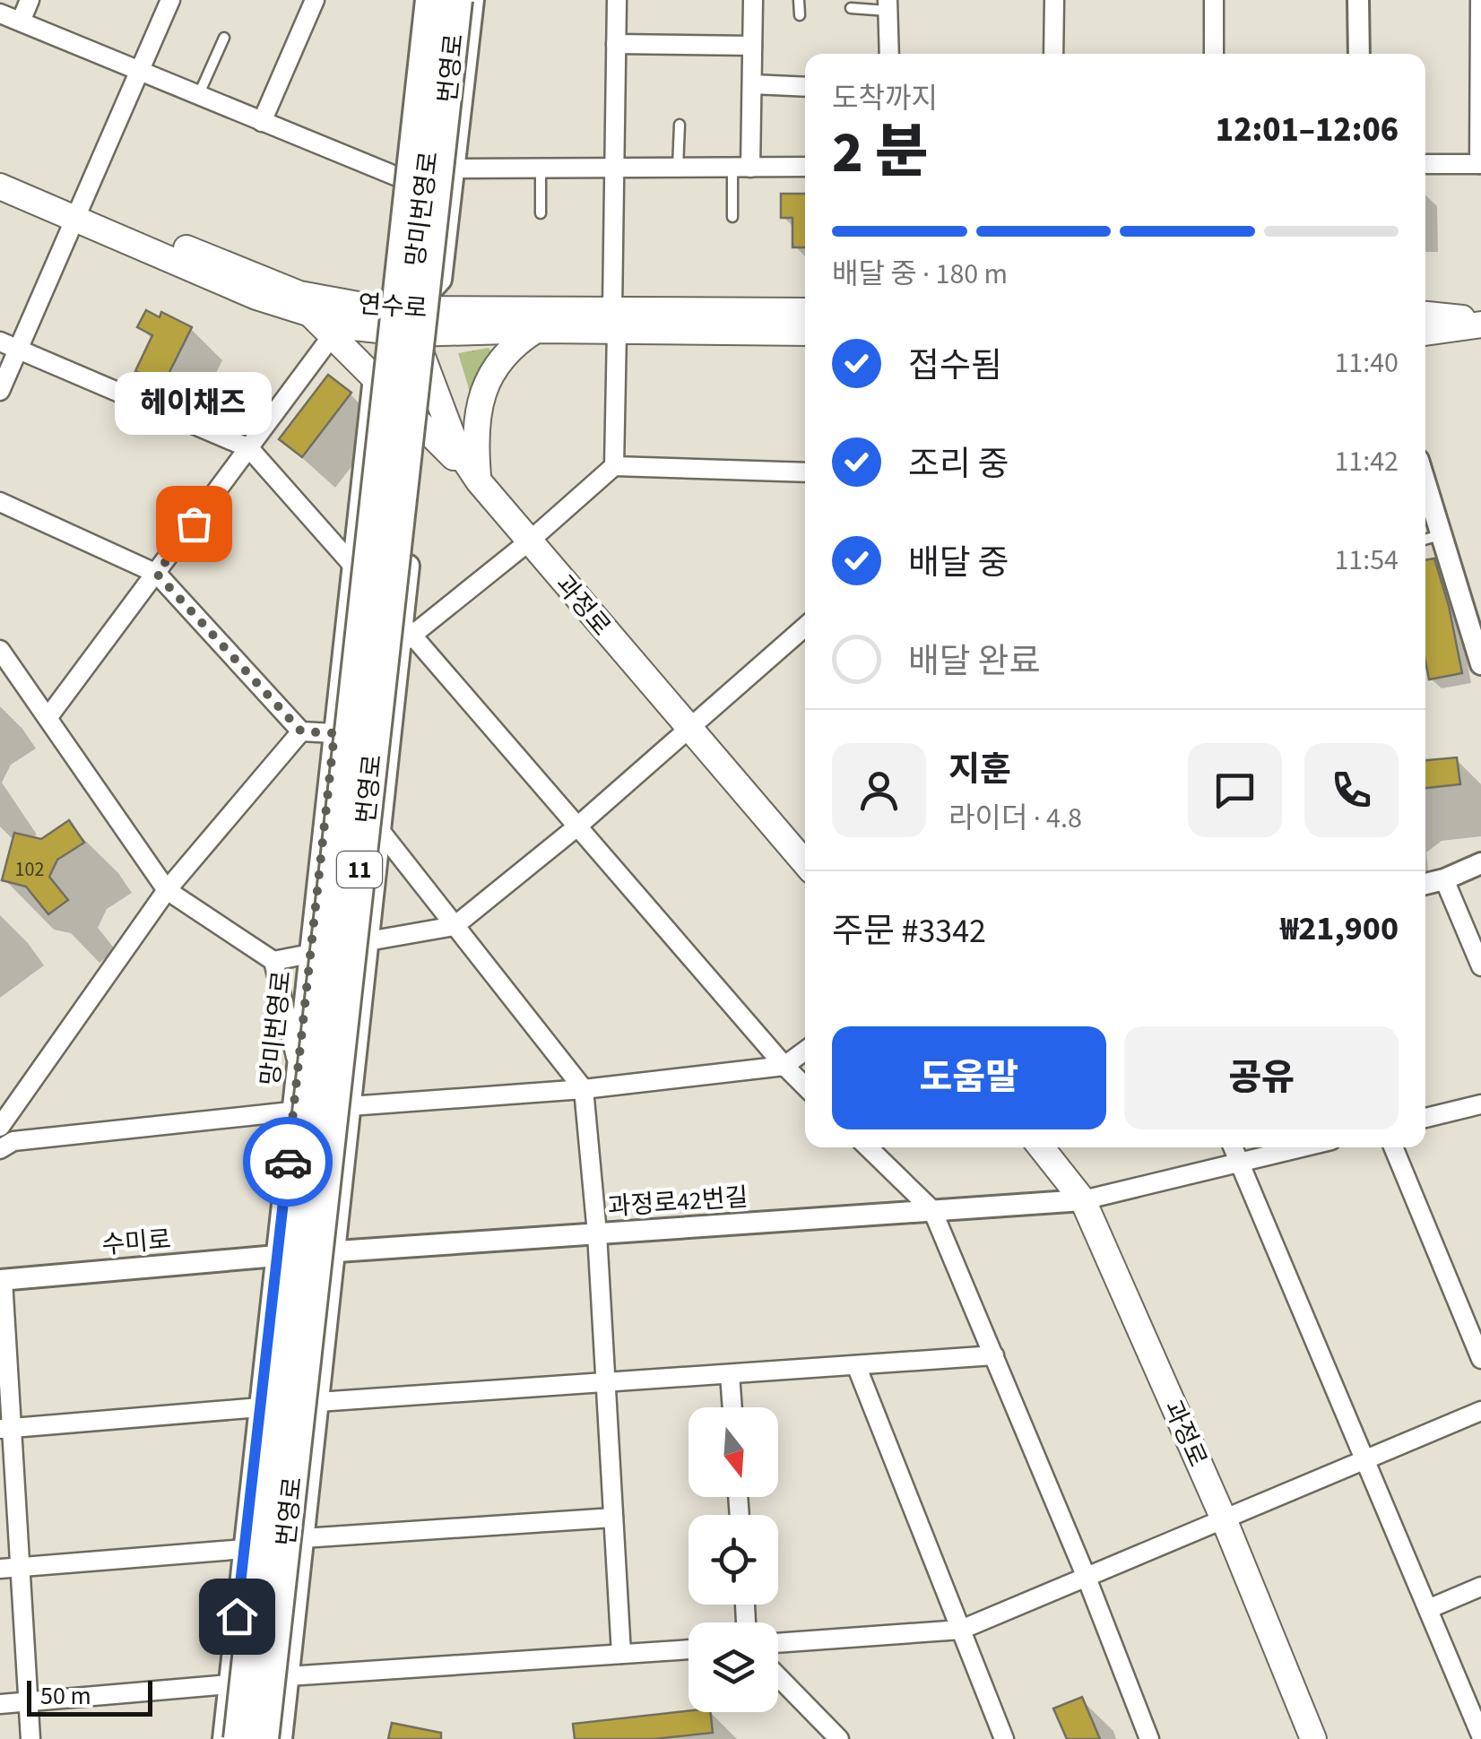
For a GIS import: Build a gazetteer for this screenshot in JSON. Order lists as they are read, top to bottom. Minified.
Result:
{"streets":{"highway":["번영로","11"],"main road":["연수로","과정로"],"street":["망미번영로","과정로42번길","수미로"]},"crossings":[["망미번영로","연수로"],["망미번영로","과정로"],["망미번영로","과정로42번길"],["망미번영로","수미로"],["연수로","과정로"],["과정로","과정로42번길"],["과정로42번길","수미로"]],"places":["헤이채즈"],"house_numbers":["102"],"scale_bar":"50 m","north":"bottom","page":{"heading":["2 분","도착까지","12:01–12:06"],"panel":["지훈","라이더 · 4.8","주문 #3342","₩21,900"],"bar":"배달 중 · 180 m","list":[["접수됨","11:40"],["조리 중","11:42"],["배달 중","11:54"],"배달 완료"],"bubble":"헤이채즈","buttons":["도움말","공유"],"scale":"50 m"}}
